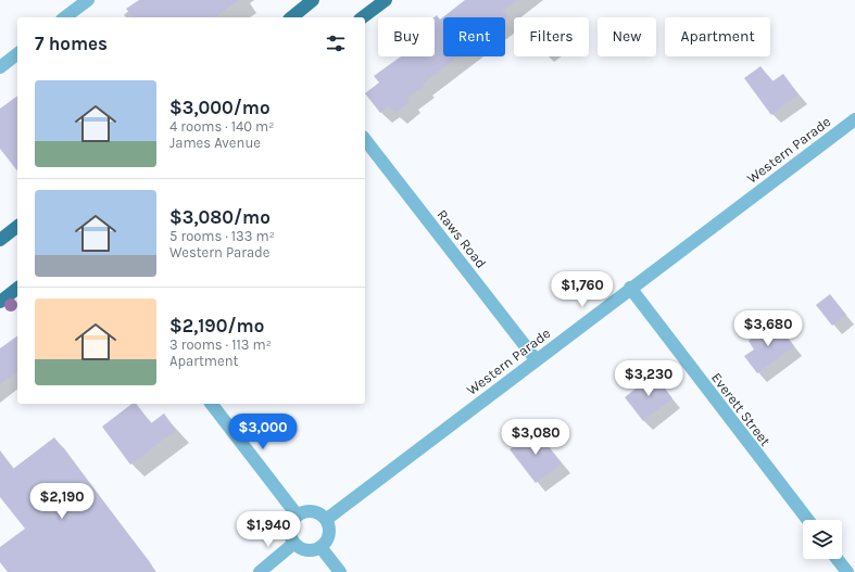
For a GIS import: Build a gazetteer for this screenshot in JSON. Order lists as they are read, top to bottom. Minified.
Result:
{"streets":{"street":["Western Parade","Raws Road","Everett Street"]},"crossings":[["Western Parade","Raws Road"],["Western Parade","Everett Street"]],"page":{"chip":["Buy","Rent","Filters","New","Apartment"],"heading":"7 homes","list":[{"name":"$3,000/mo","note":"4 rooms · 140 m² · James Avenue"},{"name":"$3,080/mo","note":"5 rooms · 133 m² · Western Parade"},{"name":"$2,190/mo","note":"3 rooms · 113 m² · Apartment"}],"price":["$1,760","$3,680","$3,230","$3,000","$3,080","$2,190","$1,940"]}}
